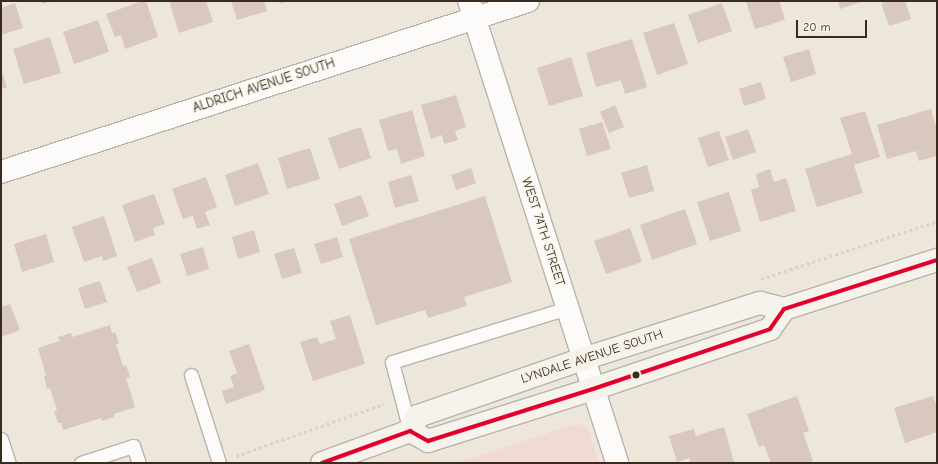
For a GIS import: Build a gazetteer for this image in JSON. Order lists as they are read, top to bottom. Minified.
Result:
{"streets":{"main road":["LYNDALE AVENUE SOUTH"],"street":["ALDRICH AVENUE SOUTH","WEST 74TH STREET"]},"crossings":[["ALDRICH AVENUE SOUTH","WEST 74TH STREET"],["WEST 74TH STREET","LYNDALE AVENUE SOUTH"]],"scale_bar":"20 m"}
